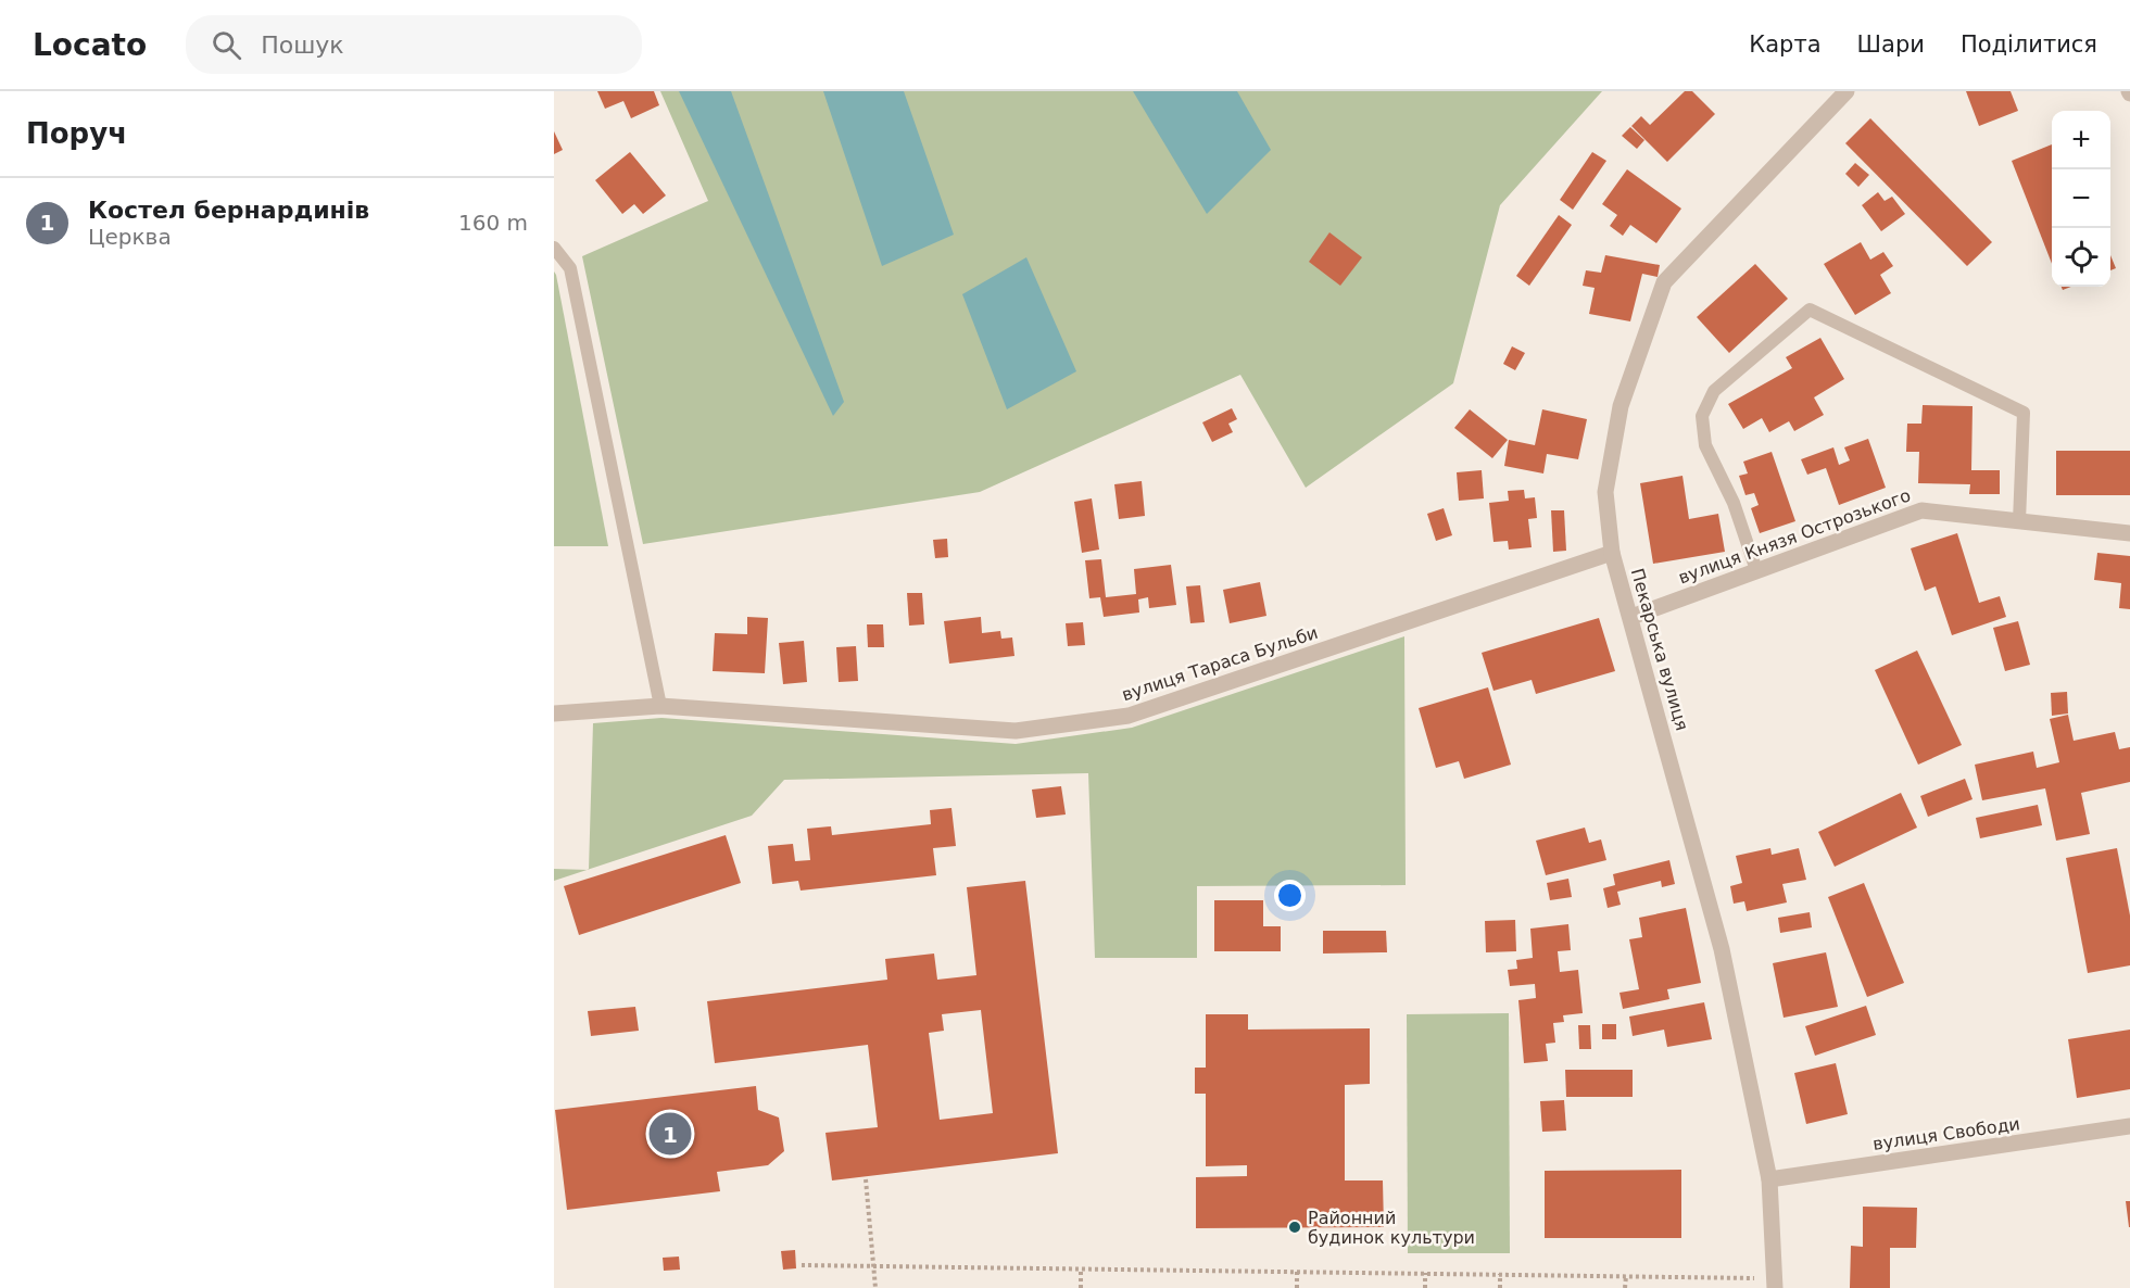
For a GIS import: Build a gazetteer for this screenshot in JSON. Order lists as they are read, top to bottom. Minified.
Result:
{"streets":{"street":["вулиця Князя Острозького","Пекарська вулиця","вулиця Тараса Бульби","вулиця Свободи"]},"crossings":[["вулиця Князя Острозького","Пекарська вулиця"],["Пекарська вулиця","вулиця Тараса Бульби"],["Пекарська вулиця","вулиця Свободи"]],"places":["Районний будинок культури"],"page":{"header":"Locato","search":"Пошук","nav":["Карта","Шари","Поділитися"],"heading":"Поруч","map_buttons":["+","−"],"list":[{"mark":"1","name":"Костел бернардинів","note":"Церква","value":"160 m"}],"pins":"1"}}
